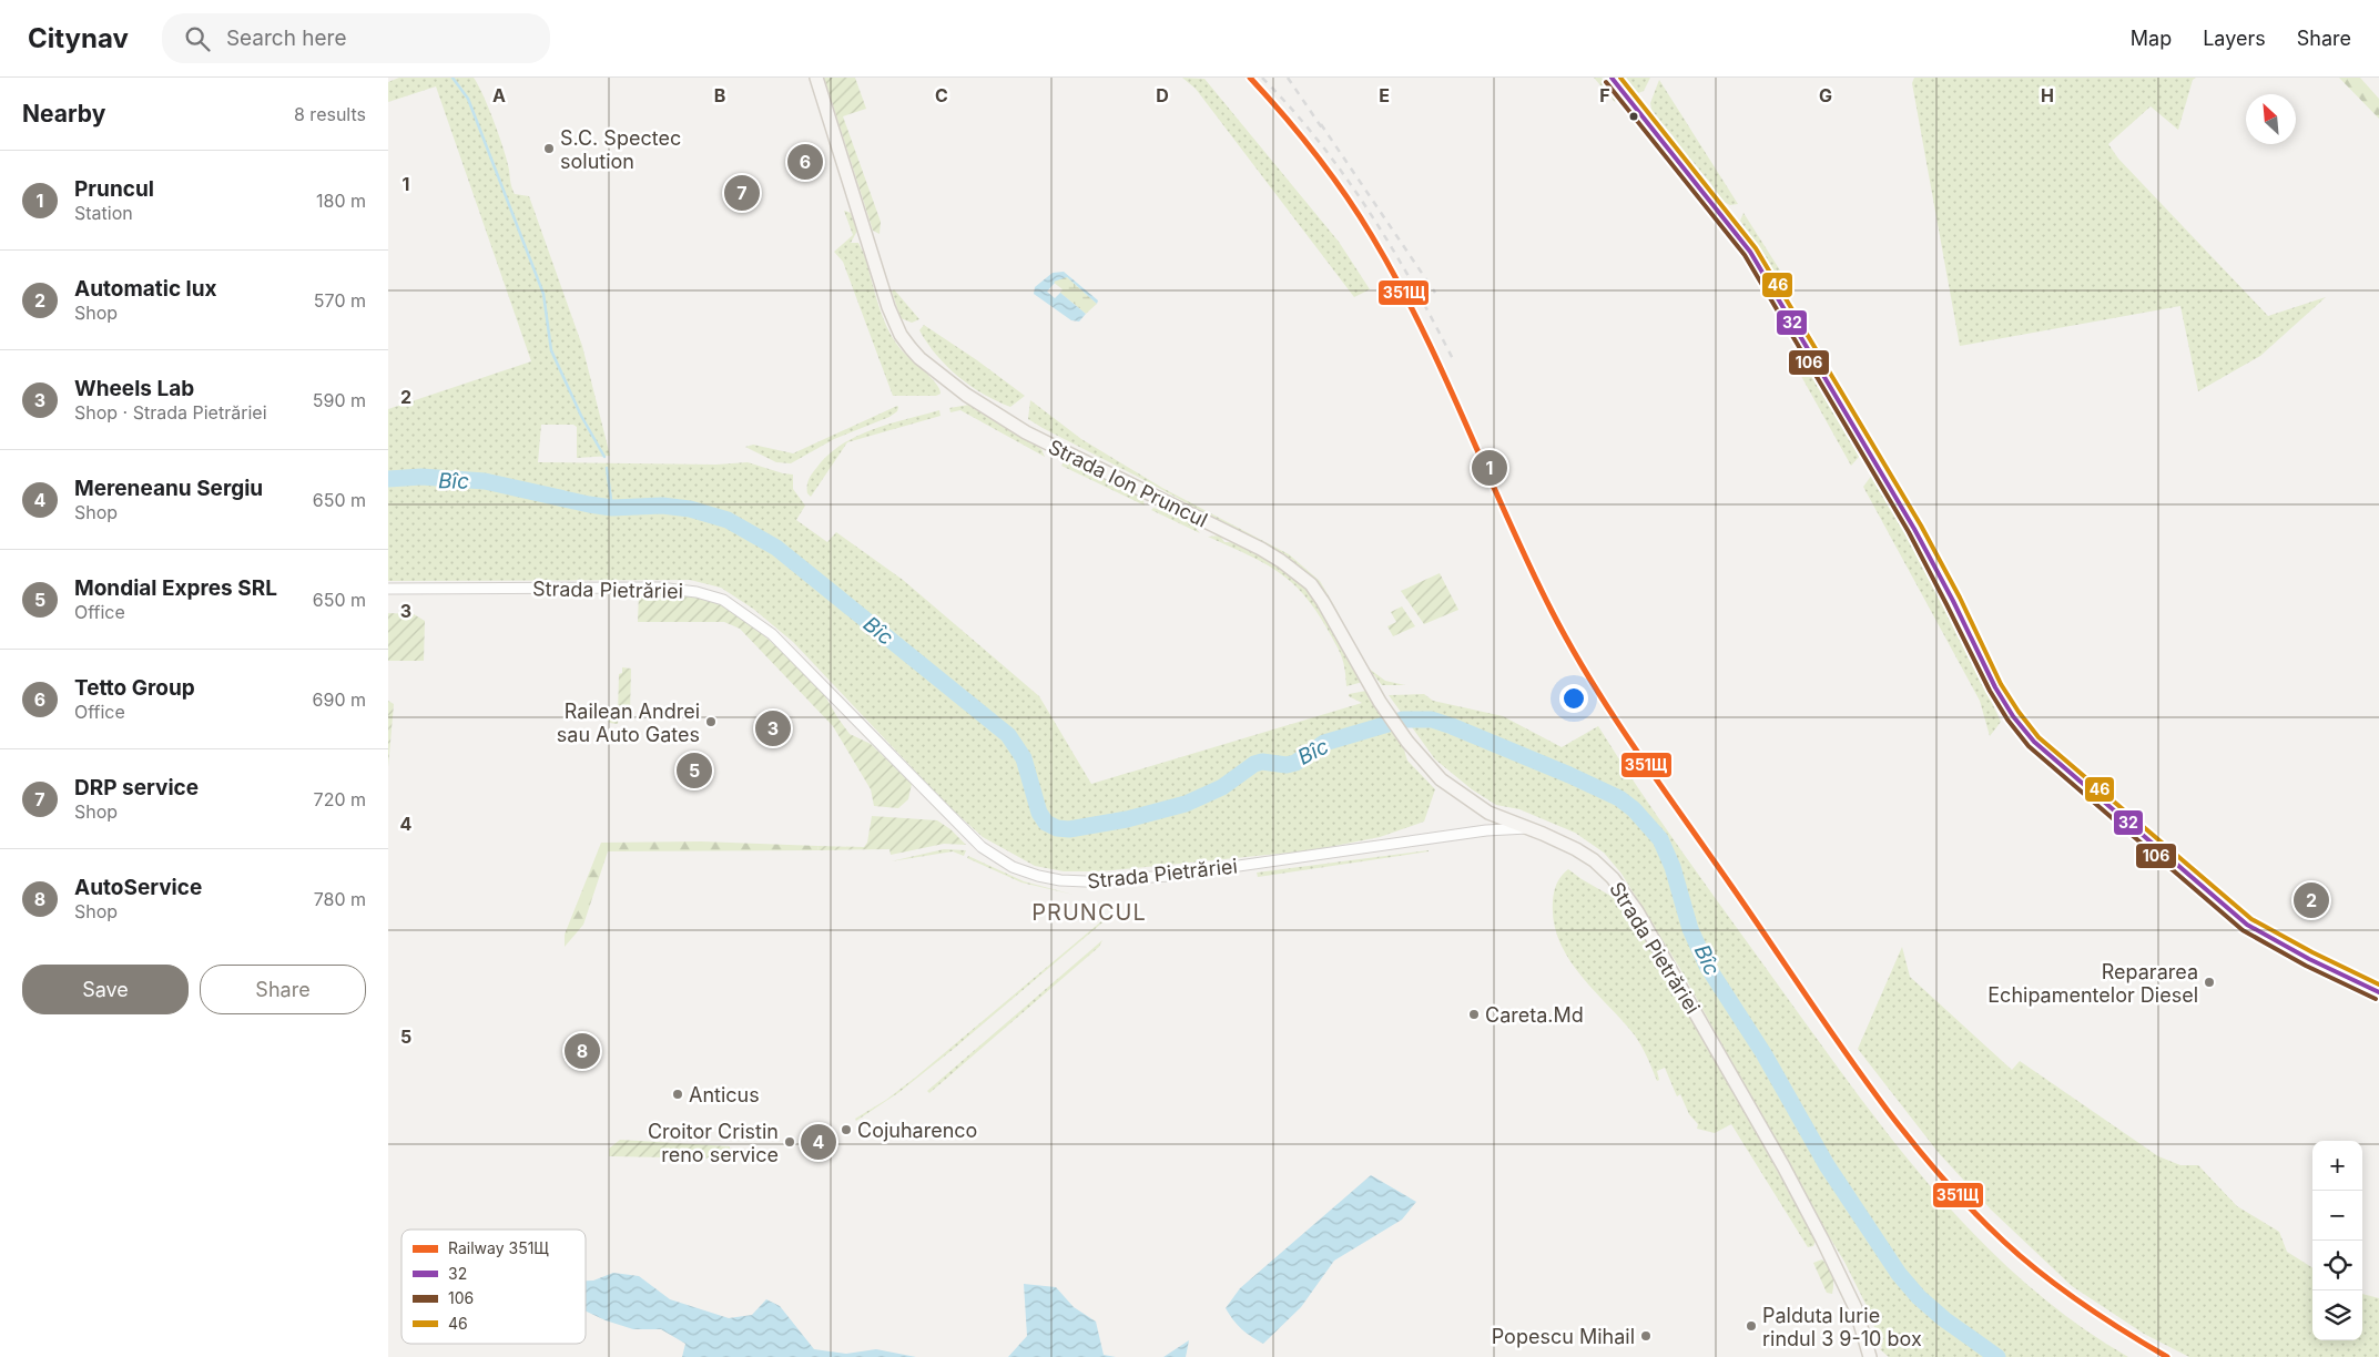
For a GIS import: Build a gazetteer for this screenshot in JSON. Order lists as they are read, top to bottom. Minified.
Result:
{"streets":{"street":["Strada Ion Pruncul","Strada Pietrăriei"]},"crossings":[["Strada Ion Pruncul","Strada Pietrăriei"]],"districts":["PRUNCUL"],"water":["Bîc"],"places":["S.C. Spectec solution","Railean Andrei sau Auto Gates","Repararea Echipamentelor Diesel","Careta.Md","Anticus","Cojuharenco","Croitor Cristin reno service","Palduta Iurie rindul 3 9-10 box","Popescu Mihail"],"lines":["rail line 351Щ","transit line 32","transit line 46","transit line 106"],"legend":["Railway 351Щ","32","106","46"],"north":"top left","page":{"header":"Citynav","search":"Search here","nav":["Map","Layers","Share"],"heading":["Nearby","8 results"],"pins":["6","7","1","3","5","2","8","4"],"list":[{"mark":"1","name":"Pruncul","note":"Station","value":"180 m"},{"mark":"2","name":"Automatic lux","note":"Shop","value":"570 m"},{"mark":"3","name":"Wheels Lab","note":"Shop · Strada Pietrăriei","value":"590 m"},{"mark":"4","name":"Mereneanu Sergiu","note":"Shop","value":"650 m"},{"mark":"5","name":"Mondial Expres SRL","note":"Office","value":"650 m"},{"mark":"6","name":"Tetto Group","note":"Office","value":"690 m"},{"mark":"7","name":"DRP service","note":"Shop","value":"720 m"},{"mark":"8","name":"AutoService","note":"Shop","value":"780 m"}],"buttons":["Save","Share"],"map_buttons":["+","−"]},"grid":{"columns":["A","B","C","D","E","F","G","H"],"rows":["1","2","3","4","5"]}}
